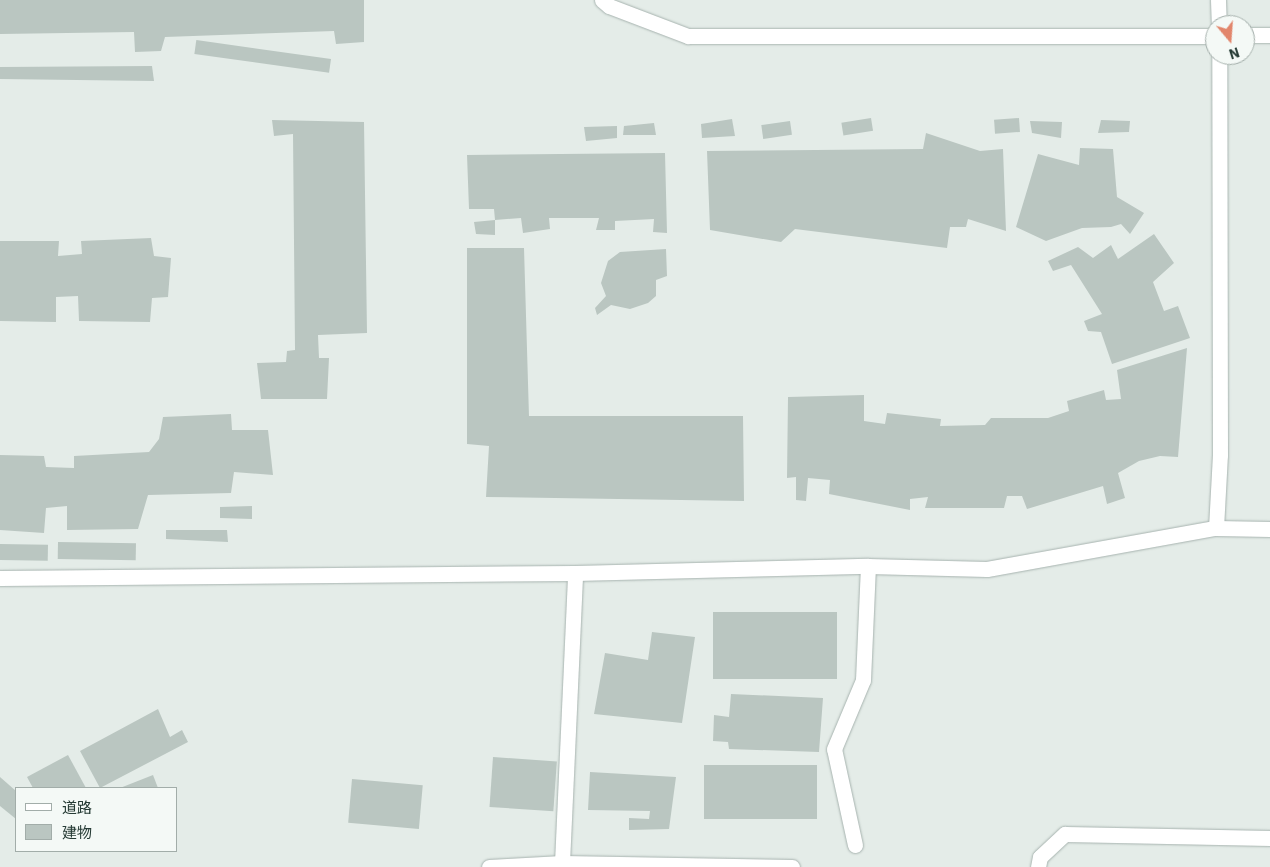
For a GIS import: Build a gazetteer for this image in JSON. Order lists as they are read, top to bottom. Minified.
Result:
{"legend":["道路","建物"],"north":"bottom"}
